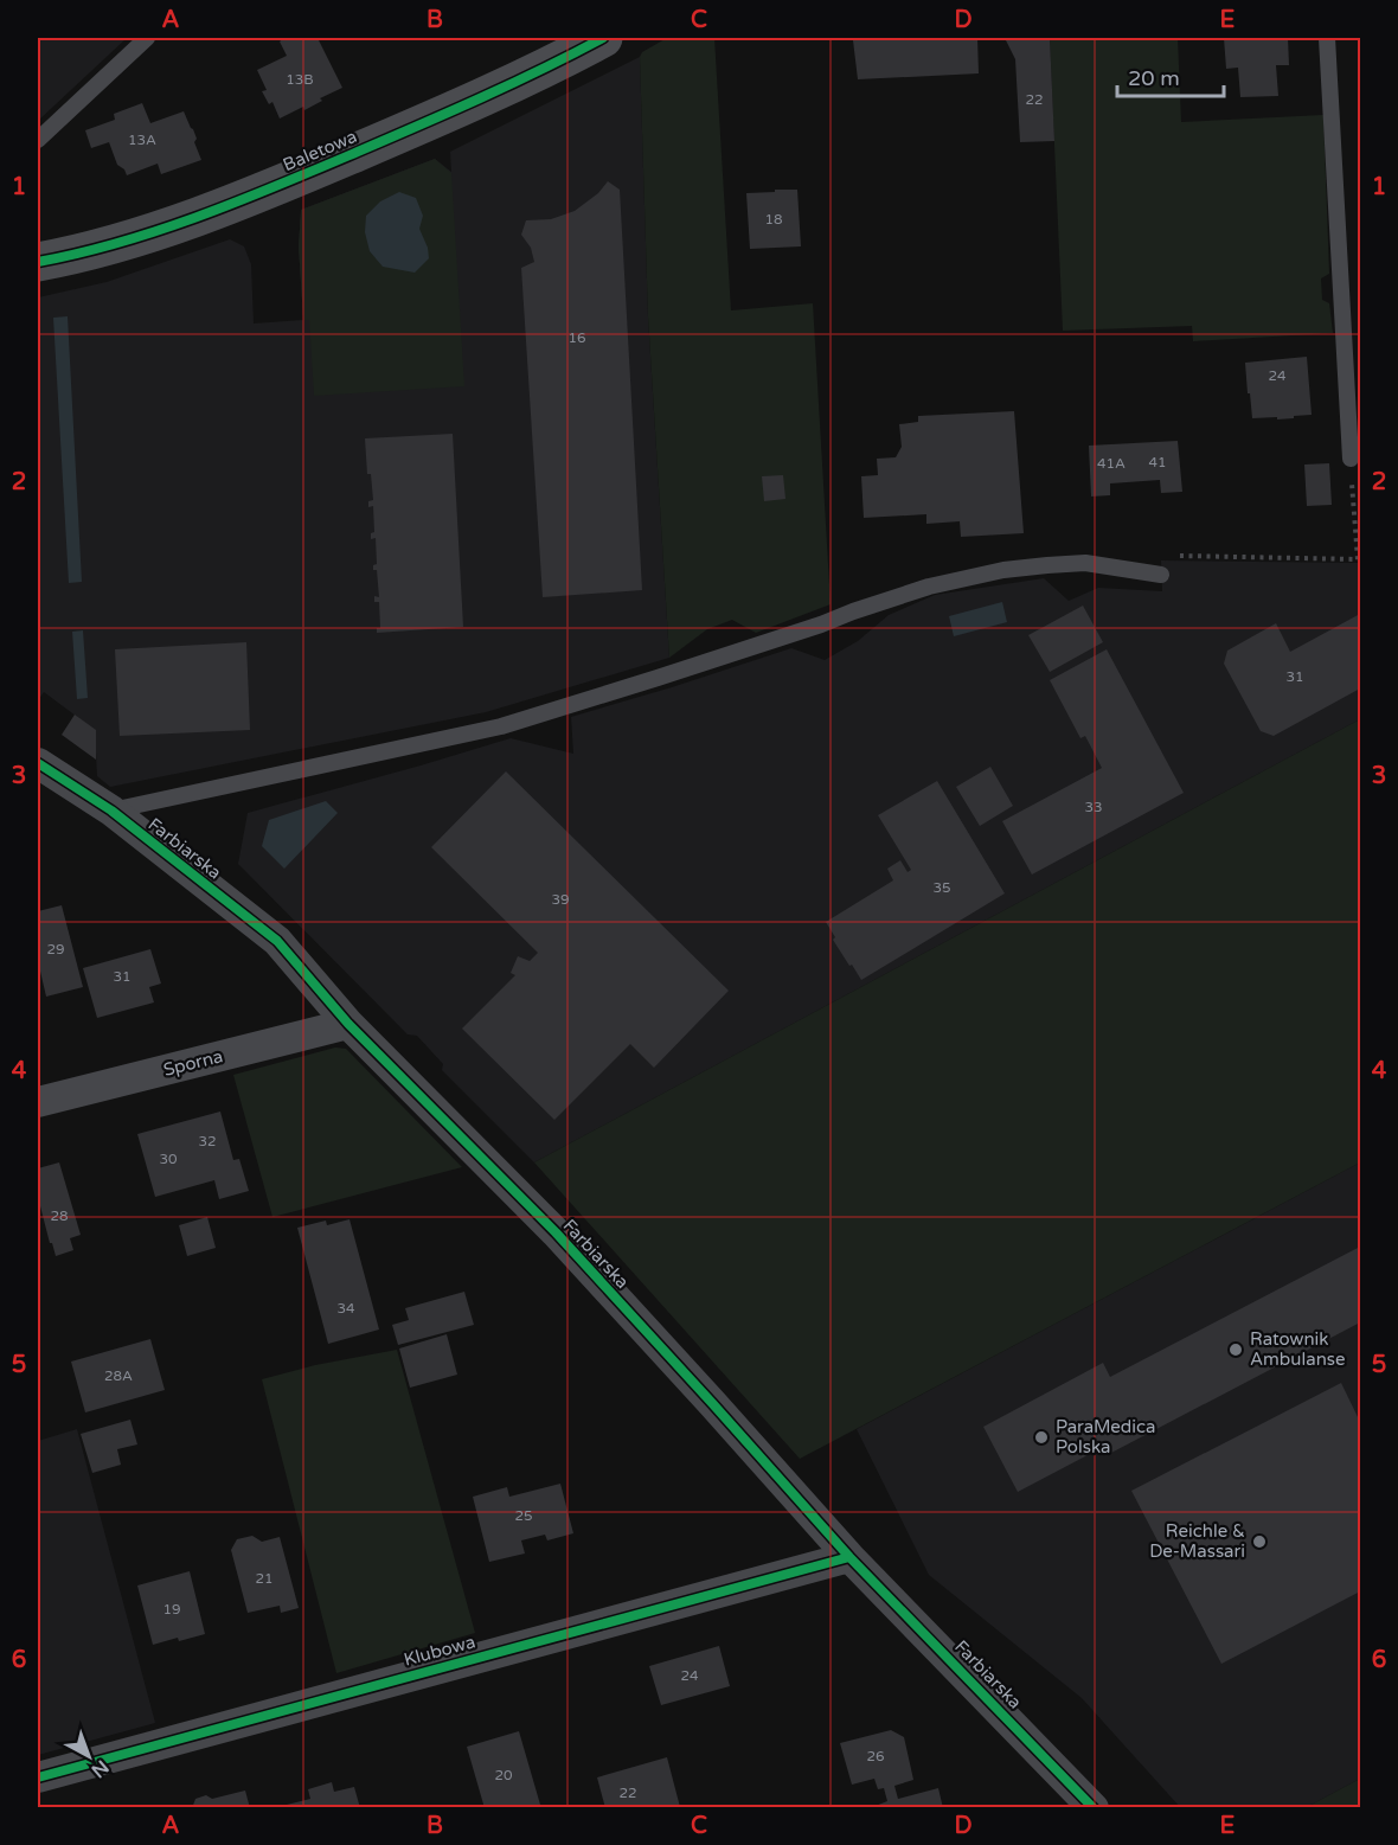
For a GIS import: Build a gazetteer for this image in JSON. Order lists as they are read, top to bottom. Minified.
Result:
{"streets":{"street":["Baletowa","Farbiarska","Sporna","Klubowa"]},"crossings":[["Farbiarska","Sporna"],["Farbiarska","Klubowa"]],"places":["Ratownik Ambulanse","ParaMedica Polska","Reichle & De-Massari"],"house_numbers":["13B","22","13A","18","16","24","41","41A","31","33","35","39","29","31","32","30","28","34","28A","25","21","19","24","26","20","22"],"scale_bar":"20 m","north":"bottom right","grid":{"columns":["A","B","C","D","E"],"rows":["1","2","3","4","5","6"]}}
